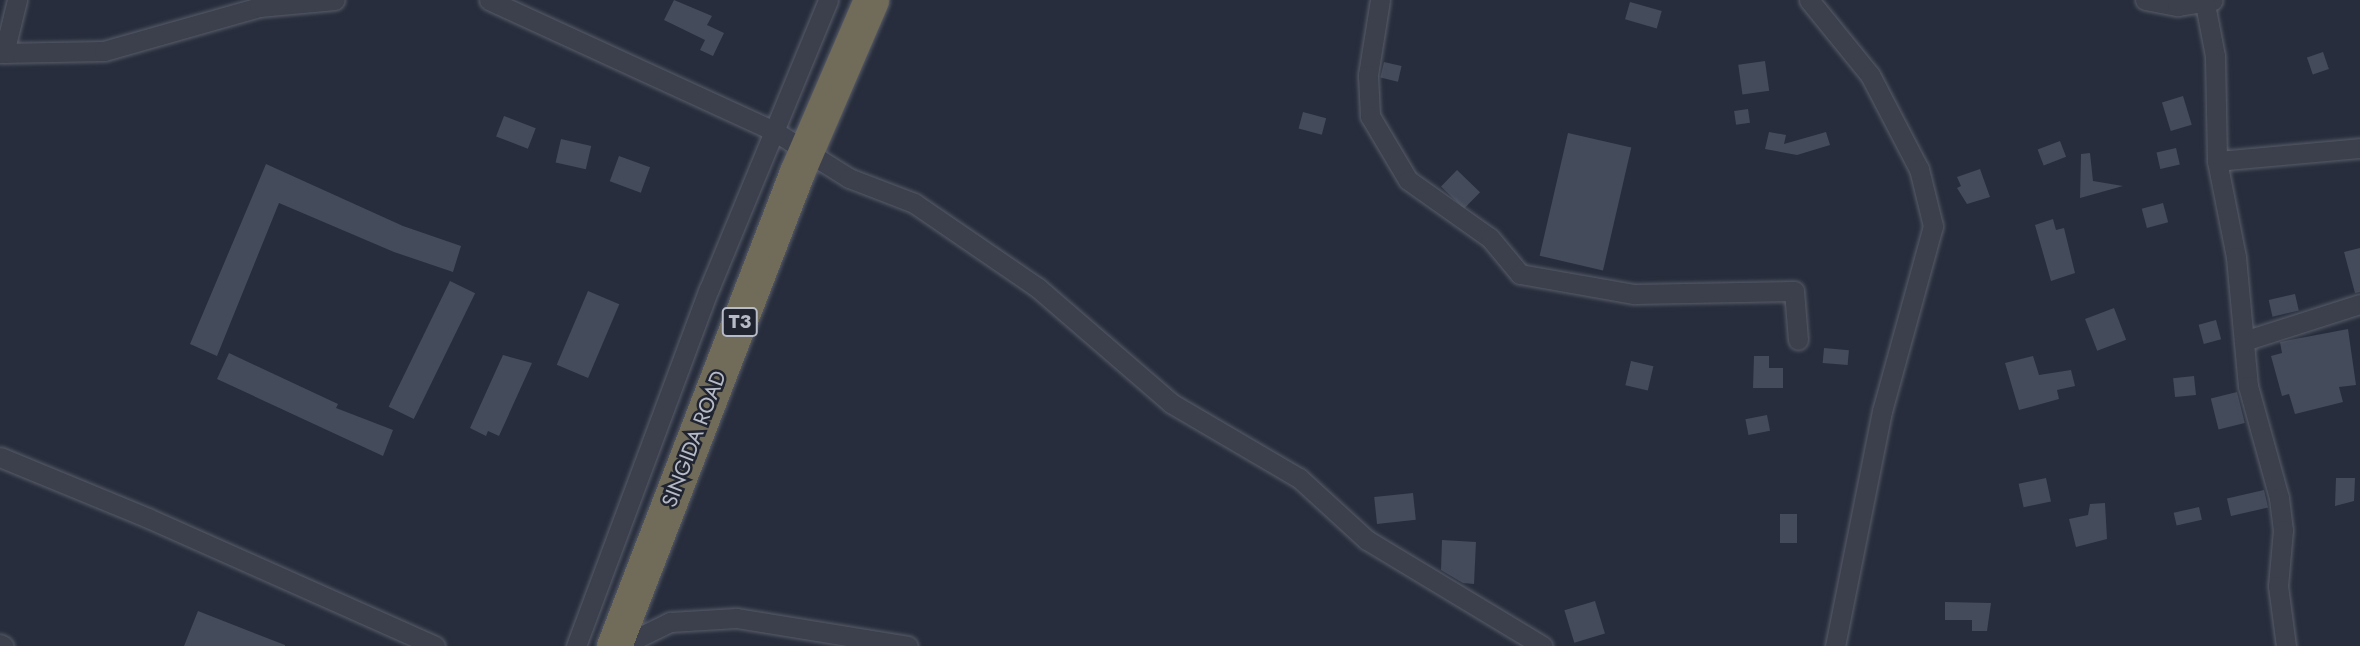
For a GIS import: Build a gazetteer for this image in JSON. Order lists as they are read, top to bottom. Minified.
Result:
{"streets":{"highway":["T3","SINGIDA ROAD"]}}
